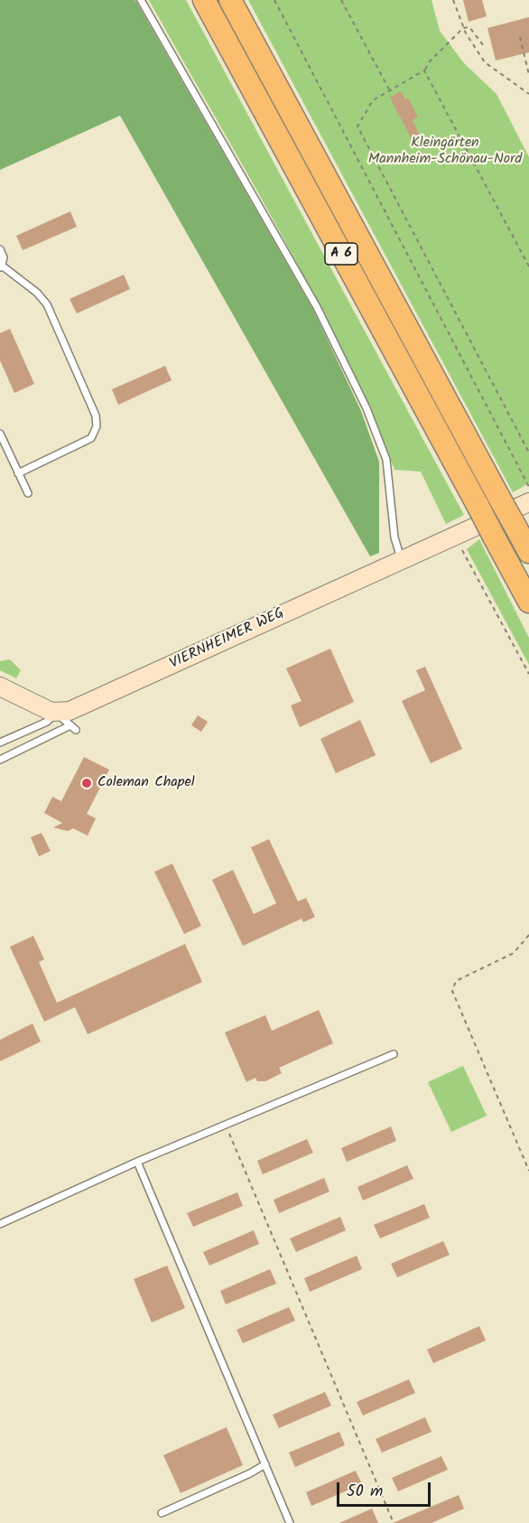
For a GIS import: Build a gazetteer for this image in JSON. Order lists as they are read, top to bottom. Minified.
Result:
{"streets":{"highway":["A 6"],"street":["VIERNHEIMER WEG"]},"parks":["Kleingärten Mannheim-Schönau-Nord"],"places":["Coleman Chapel"],"scale_bar":"50 m"}
